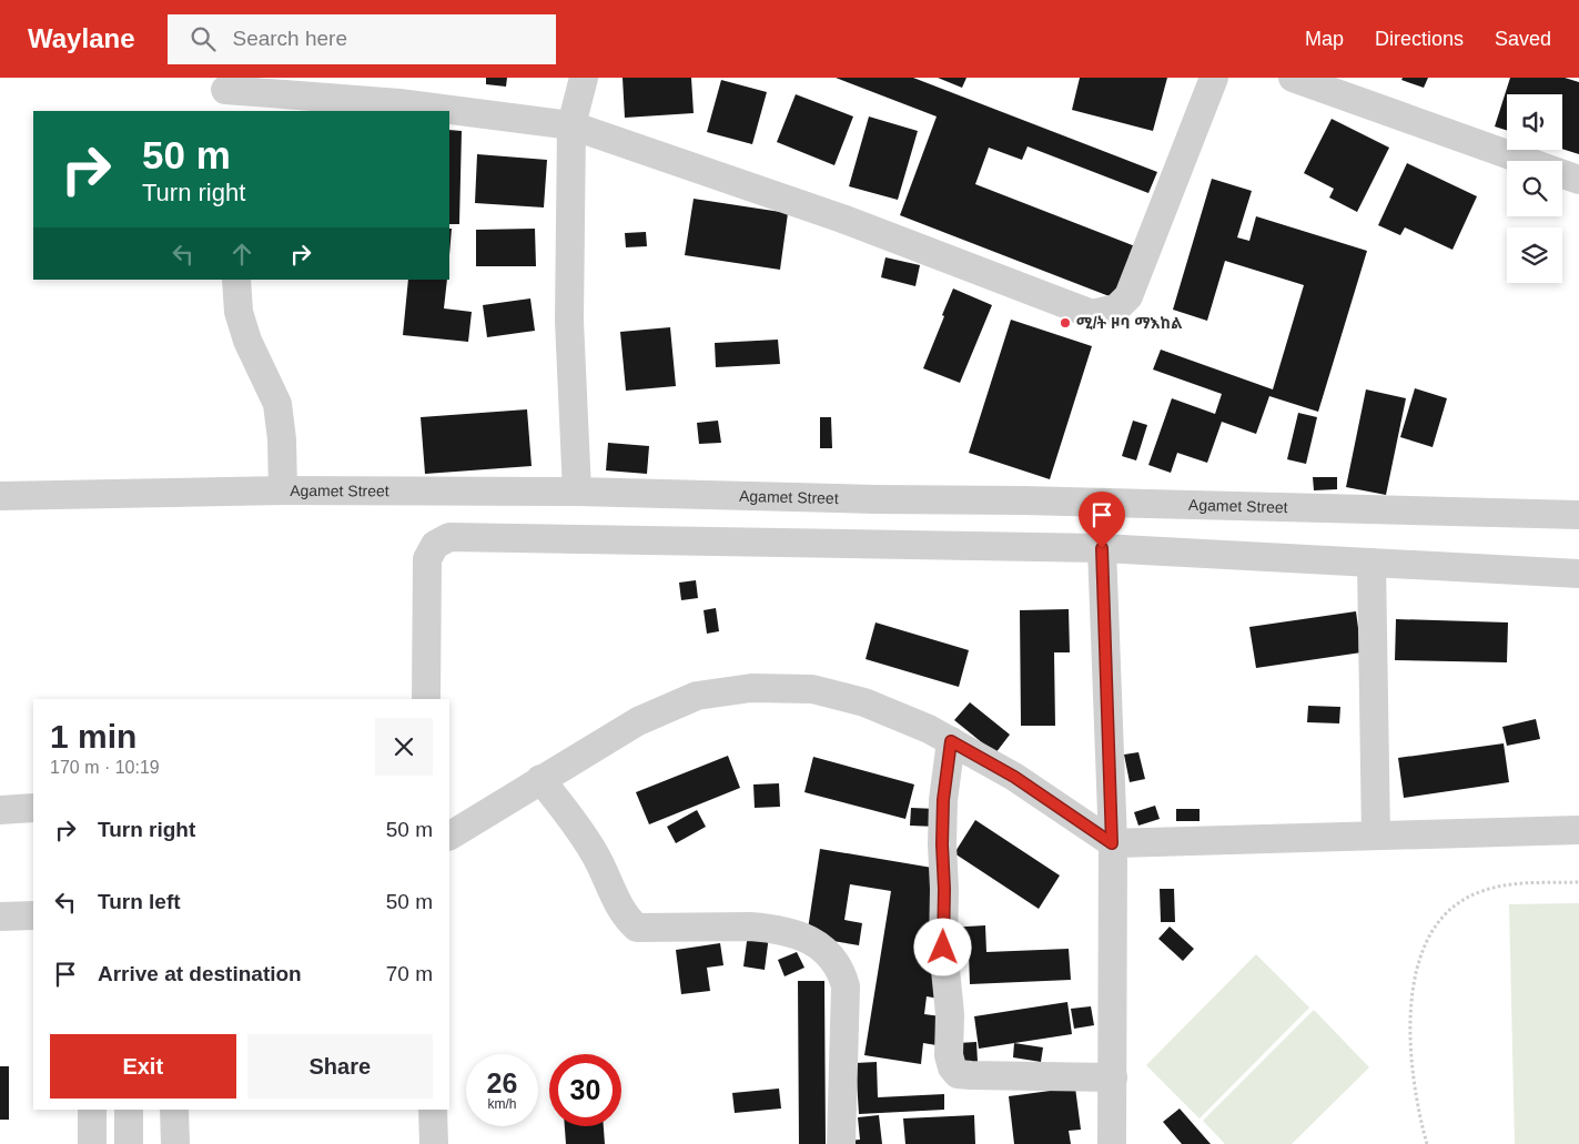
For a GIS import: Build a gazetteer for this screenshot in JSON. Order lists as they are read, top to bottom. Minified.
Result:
{"streets":{"street":["Agamet Street"]},"places":["ሚ/ት ዞባ ማእከል"],"page":{"header":"Waylane","search":"Search here","nav":["Map","Directions","Saved"],"turn":["50 m","Turn right"],"heading":["1 min","170 m · 10:19"],"list":[{"name":"Turn right","value":"50 m"},{"name":"Turn left","value":"50 m"},{"name":"Arrive at destination","value":"70 m"}],"buttons":["Exit","Share"],"speed":"26 km/h","limit":"30"}}
